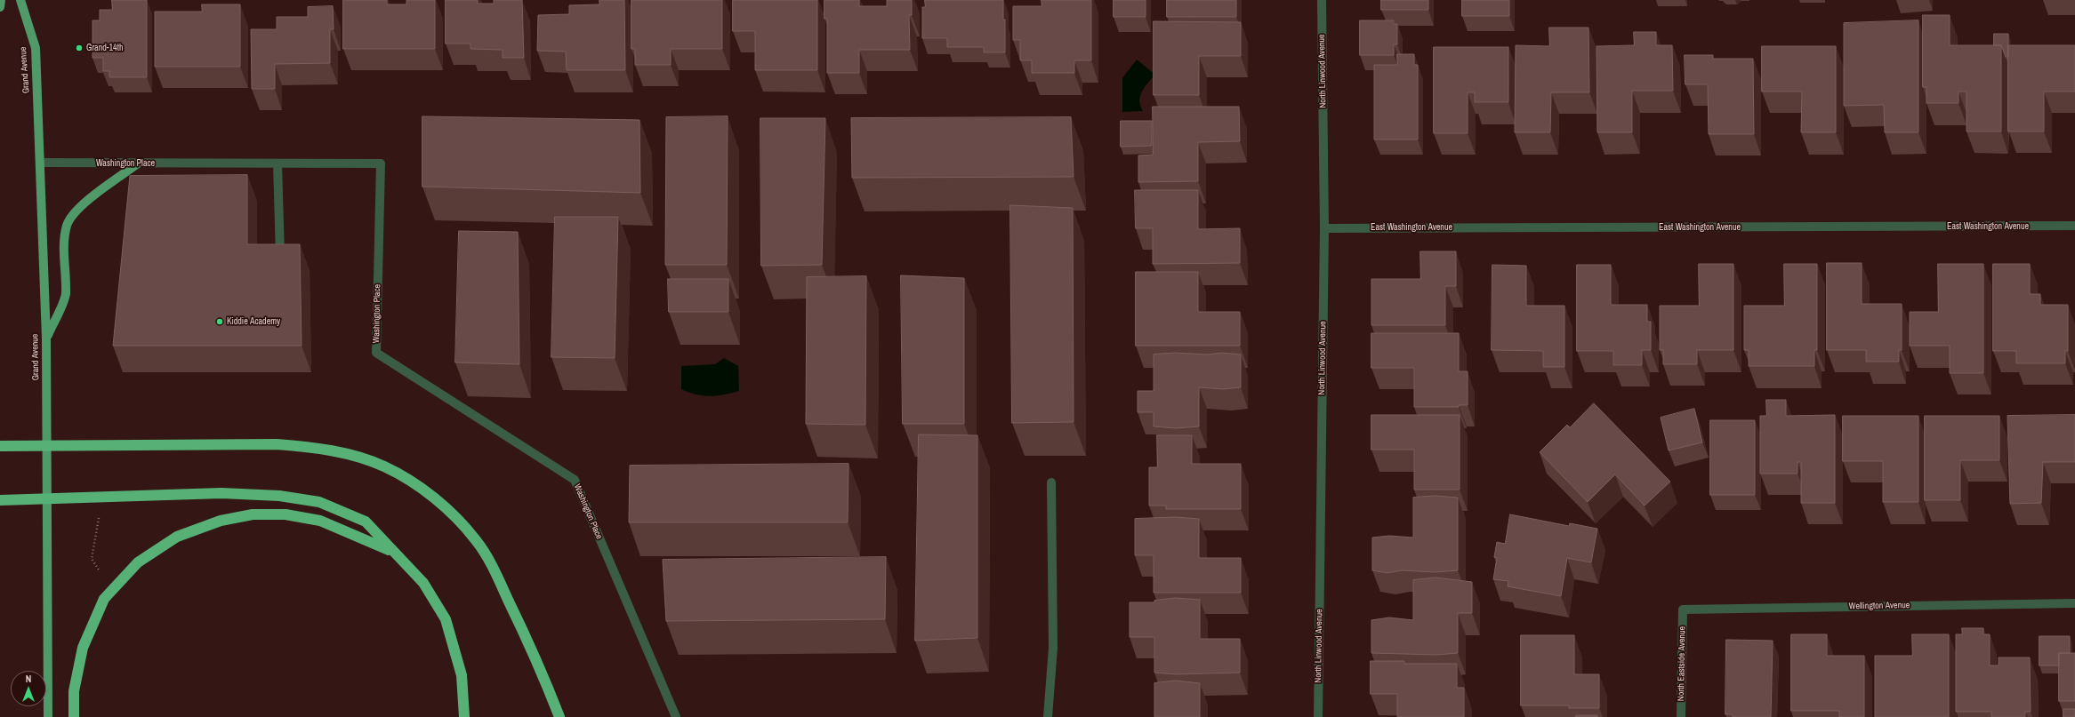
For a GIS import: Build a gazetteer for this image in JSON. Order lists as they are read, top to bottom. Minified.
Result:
{"streets":{"main road":["Grand Avenue"],"street":["North Linwood Avenue","Washington Place","East Washington Avenue","Wellington Avenue","North Eastside Avenue"]},"crossings":[["Grand Avenue","Washington Place"],["North Linwood Avenue","East Washington Avenue"],["Wellington Avenue","North Eastside Avenue"]],"places":["Grand-14th","Kiddie Academy"],"north":"top"}
